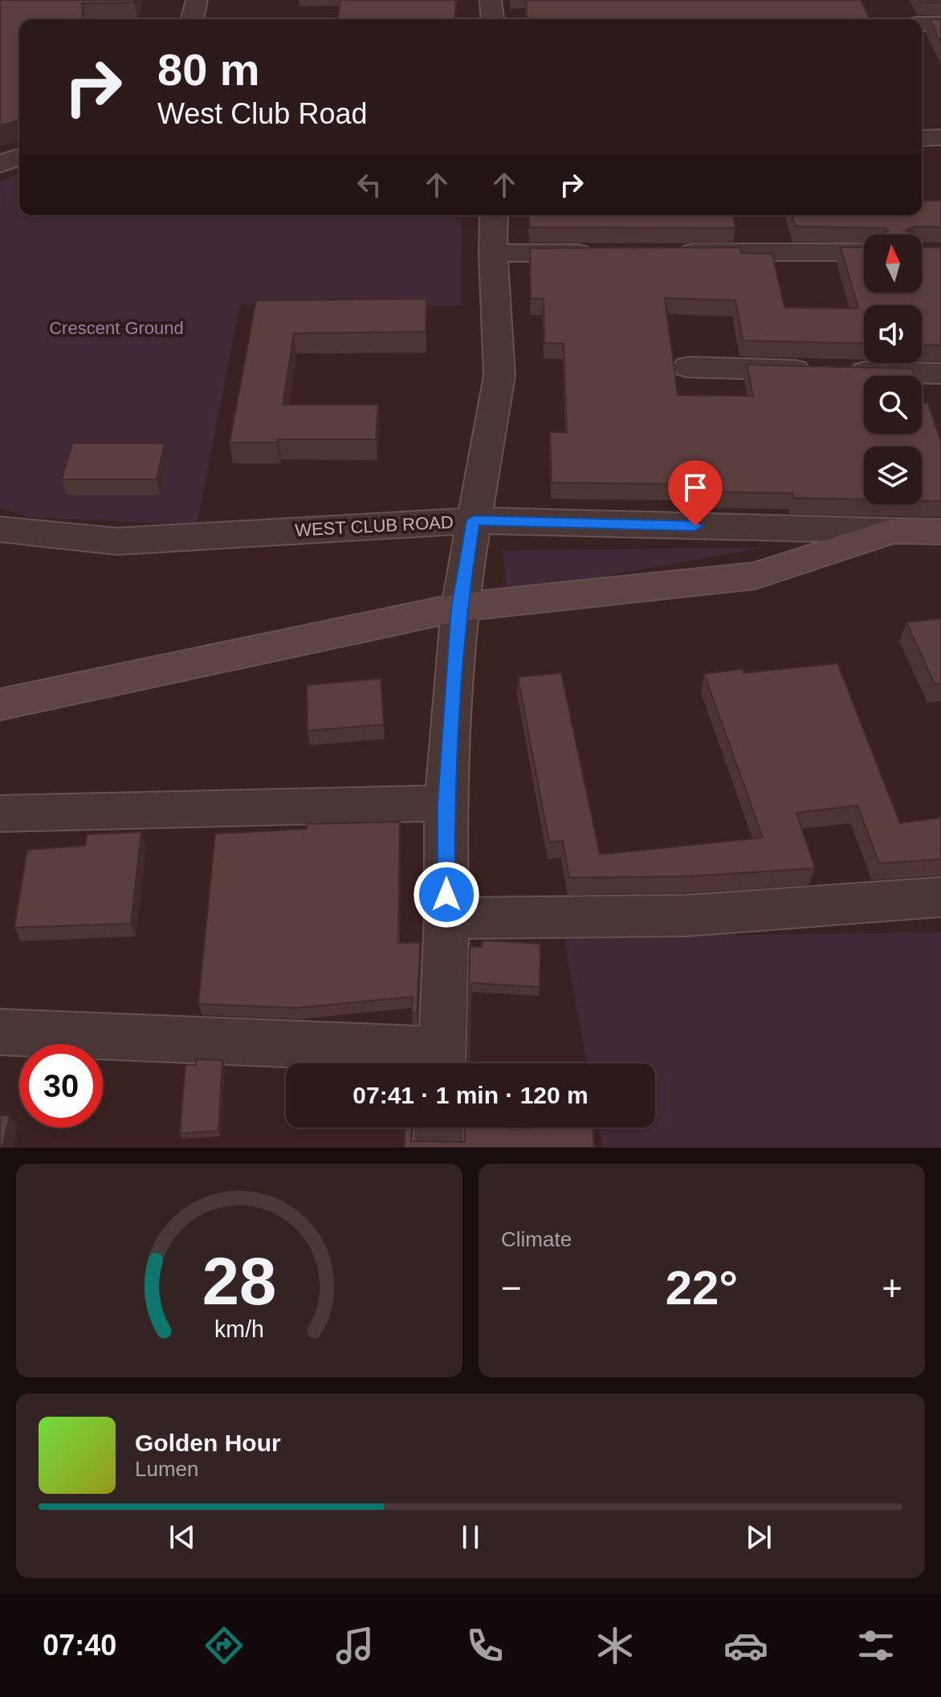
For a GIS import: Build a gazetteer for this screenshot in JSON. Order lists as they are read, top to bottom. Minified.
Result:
{"streets":{"street":["WEST CLUB ROAD"]},"parks":["Crescent Ground"],"north":"top","page":{"turn":["80 m","West Club Road"],"limit":"30","trip":"07:41 · 1 min · 120 m","tile":"Climate","heat":["−","22°","+"],"song":["Golden Hour","Lumen"],"tabs":"07:40","gauge":["28","km/h"]}}
